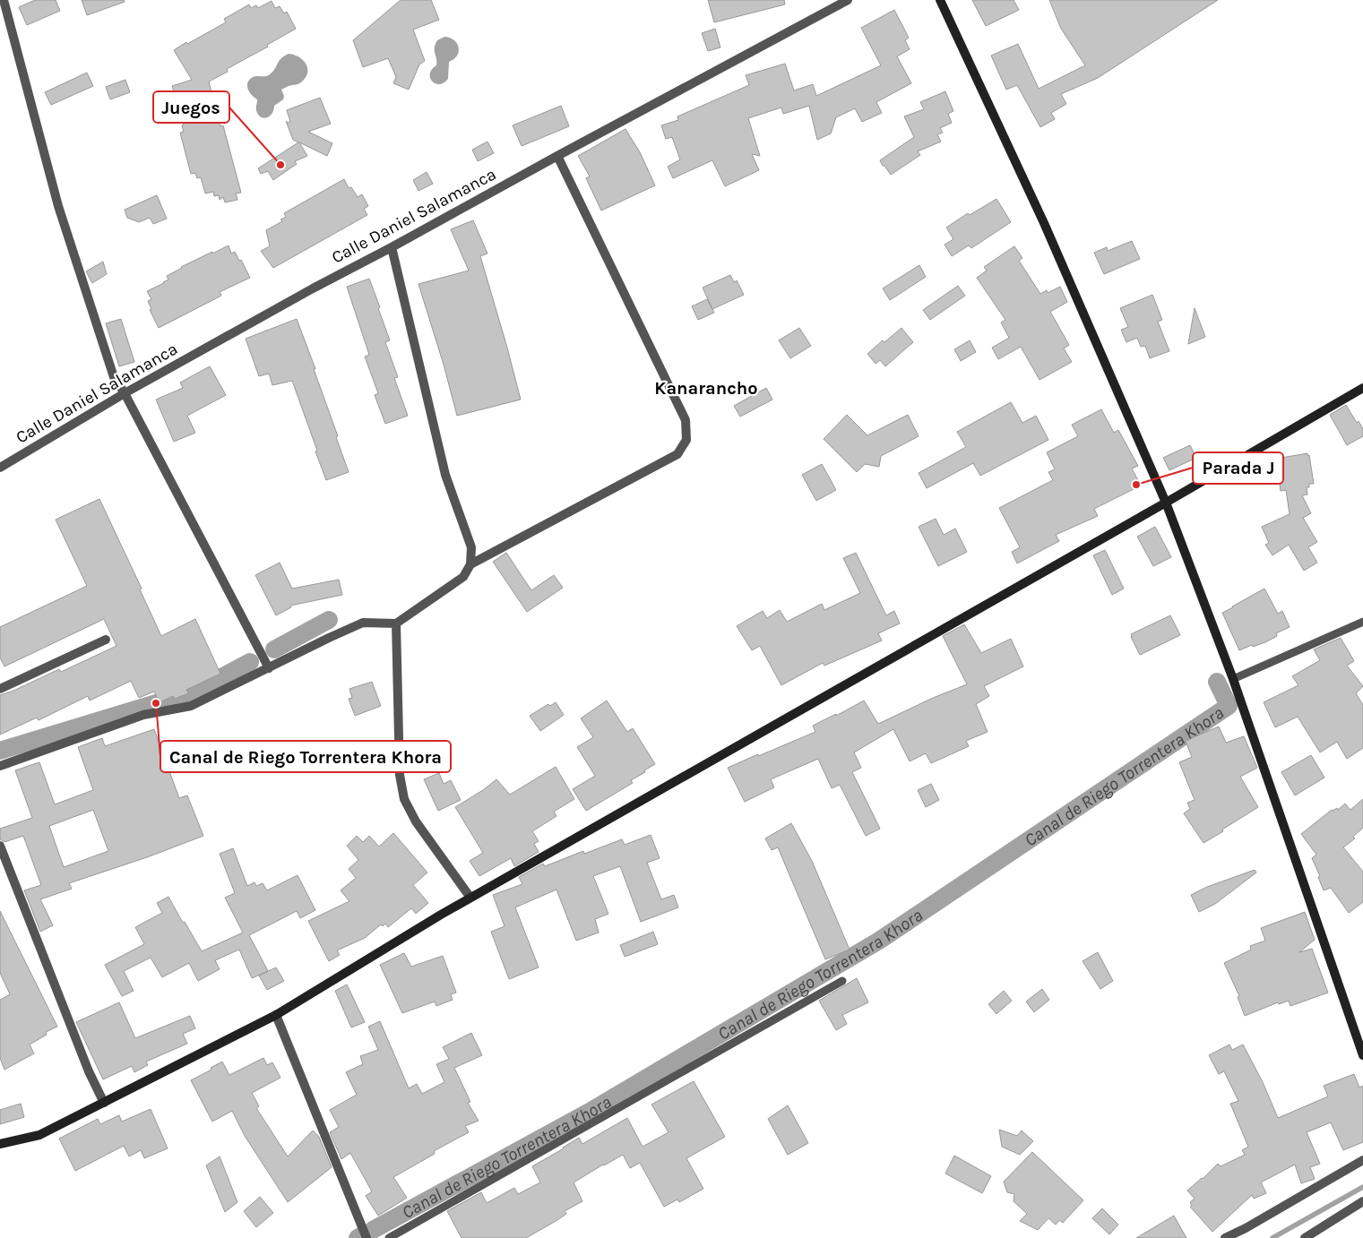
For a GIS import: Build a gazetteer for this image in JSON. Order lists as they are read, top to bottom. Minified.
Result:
{"streets":{"street":["Calle Daniel Salamanca"]},"districts":["Kanarancho"],"water":["Canal de Riego Torrentera Khora"],"places":["Juegos","Parada J","Canal de Riego Torrentera Khora"]}
